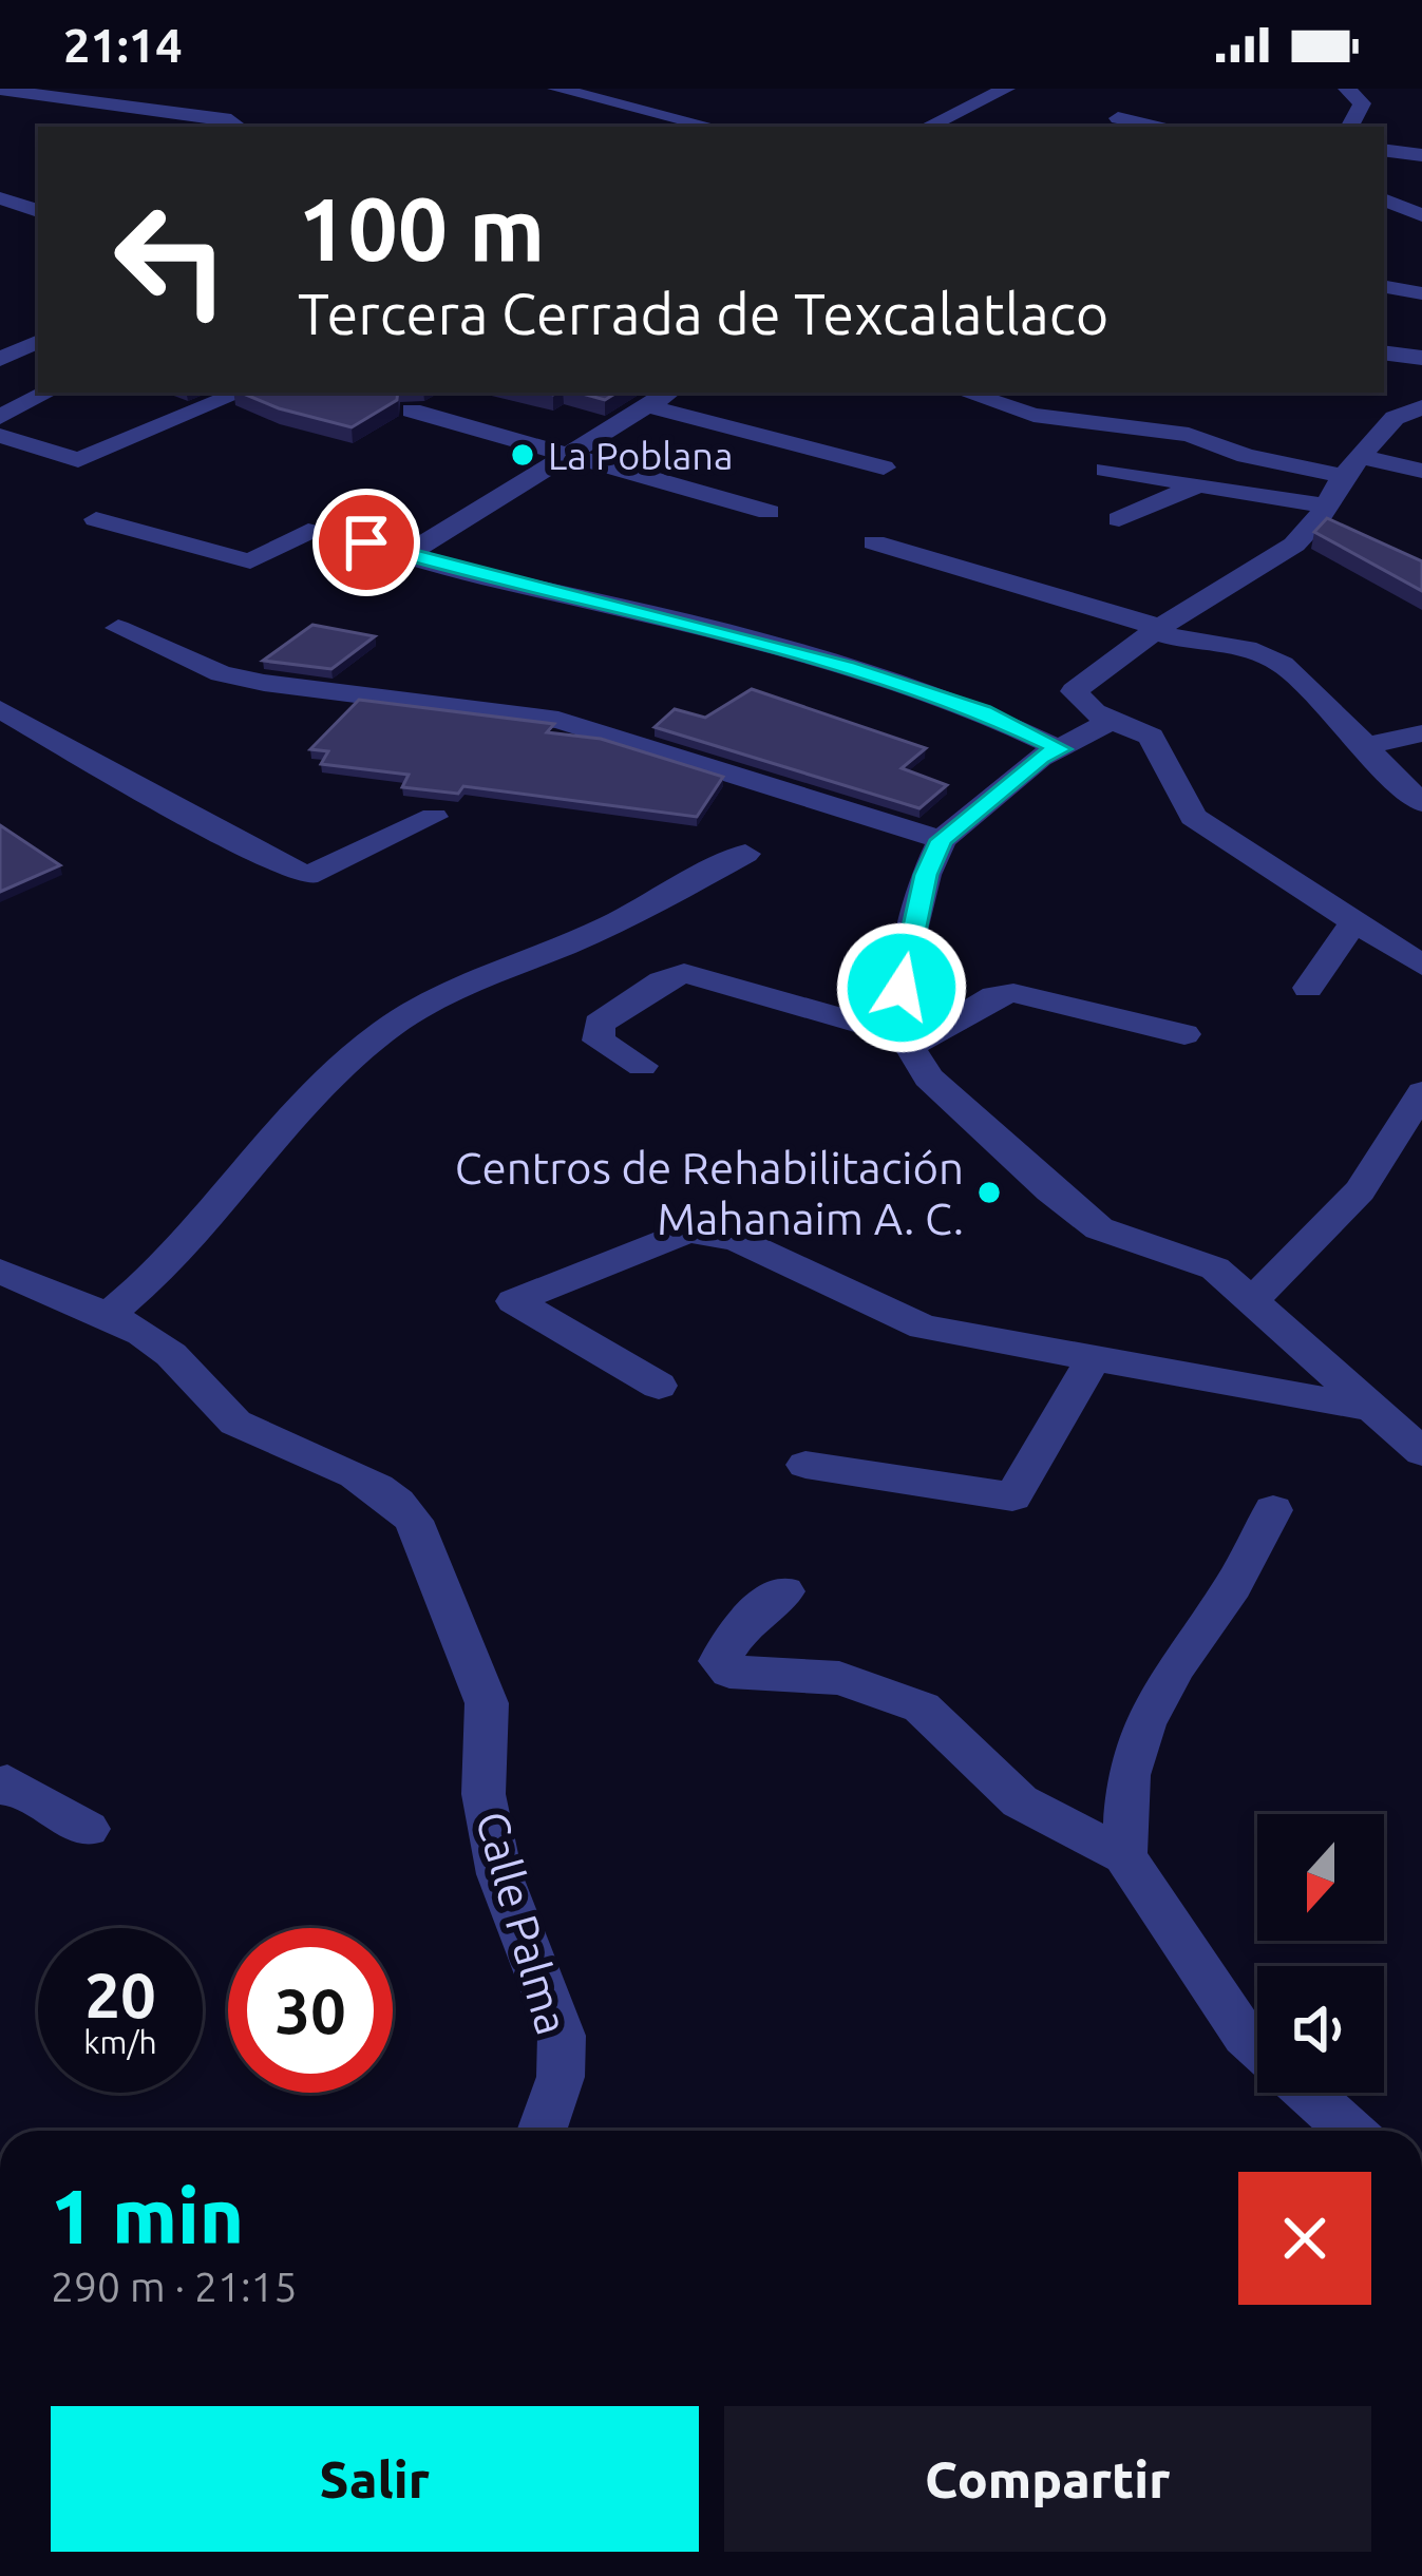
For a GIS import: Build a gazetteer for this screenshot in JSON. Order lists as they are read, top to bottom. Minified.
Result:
{"streets":{"street":["Calle Palma"]},"places":["La Poblana","Centros de Rehabilitación Mahanaim A. C."],"north":"bottom","page":{"status":"21:14","turn":["100 m","Tercera Cerrada de Texcalatlaco"],"speed":"20 km/h","limit":"30","heading":["1 min","290 m · 21:15"],"buttons":["Salir","Compartir"]}}
